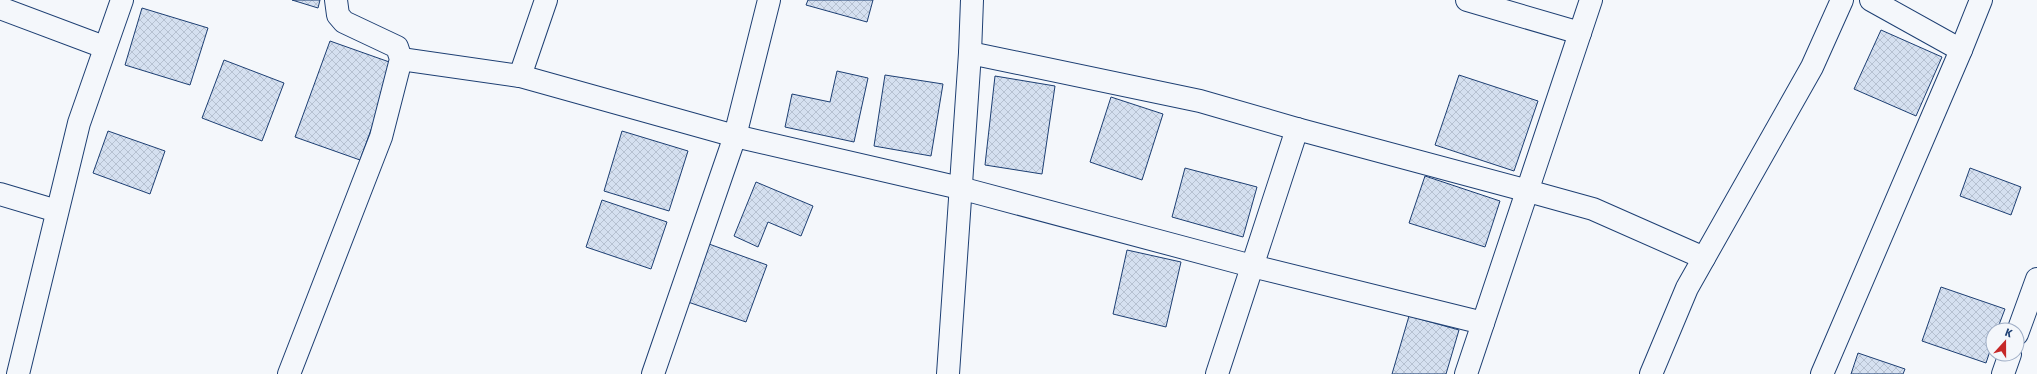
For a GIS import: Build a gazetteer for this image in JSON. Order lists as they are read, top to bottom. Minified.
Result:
{"north":"top"}
